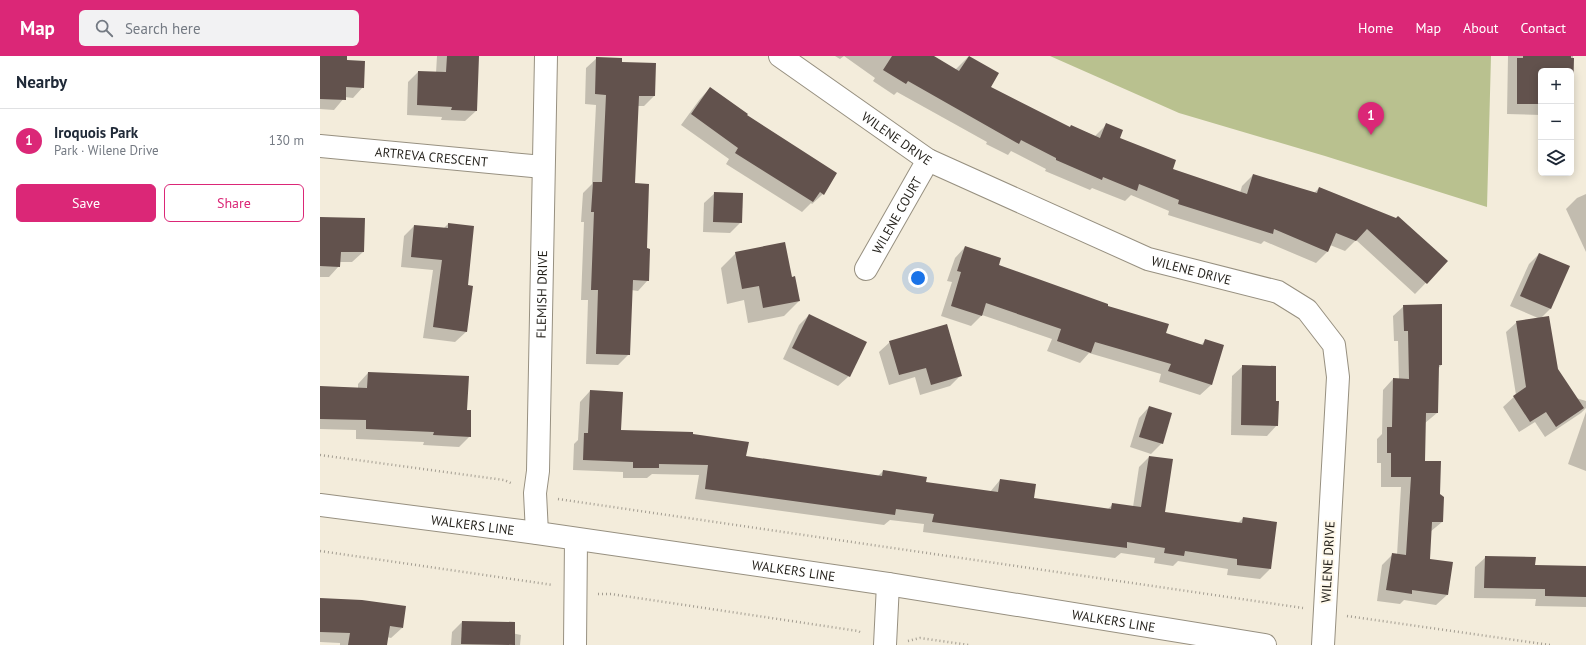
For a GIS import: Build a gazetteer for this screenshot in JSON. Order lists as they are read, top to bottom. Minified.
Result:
{"streets":{"street":["WILENE DRIVE","ARTREVA CRESCENT","WILENE COURT","FLEMISH DRIVE","WALKERS LINE"]},"crossings":[["WILENE DRIVE","WILENE COURT"],["ARTREVA CRESCENT","FLEMISH DRIVE"],["FLEMISH DRIVE","WALKERS LINE"]],"page":{"header":"Map","search":"Search here","nav":["Home","Map","About","Contact"],"heading":"Nearby","map_buttons":["+","−"],"pins":"1","list":[{"mark":"1","name":"Iroquois Park","note":"Park · Wilene Drive","value":"130 m"}],"buttons":["Save","Share"]}}
